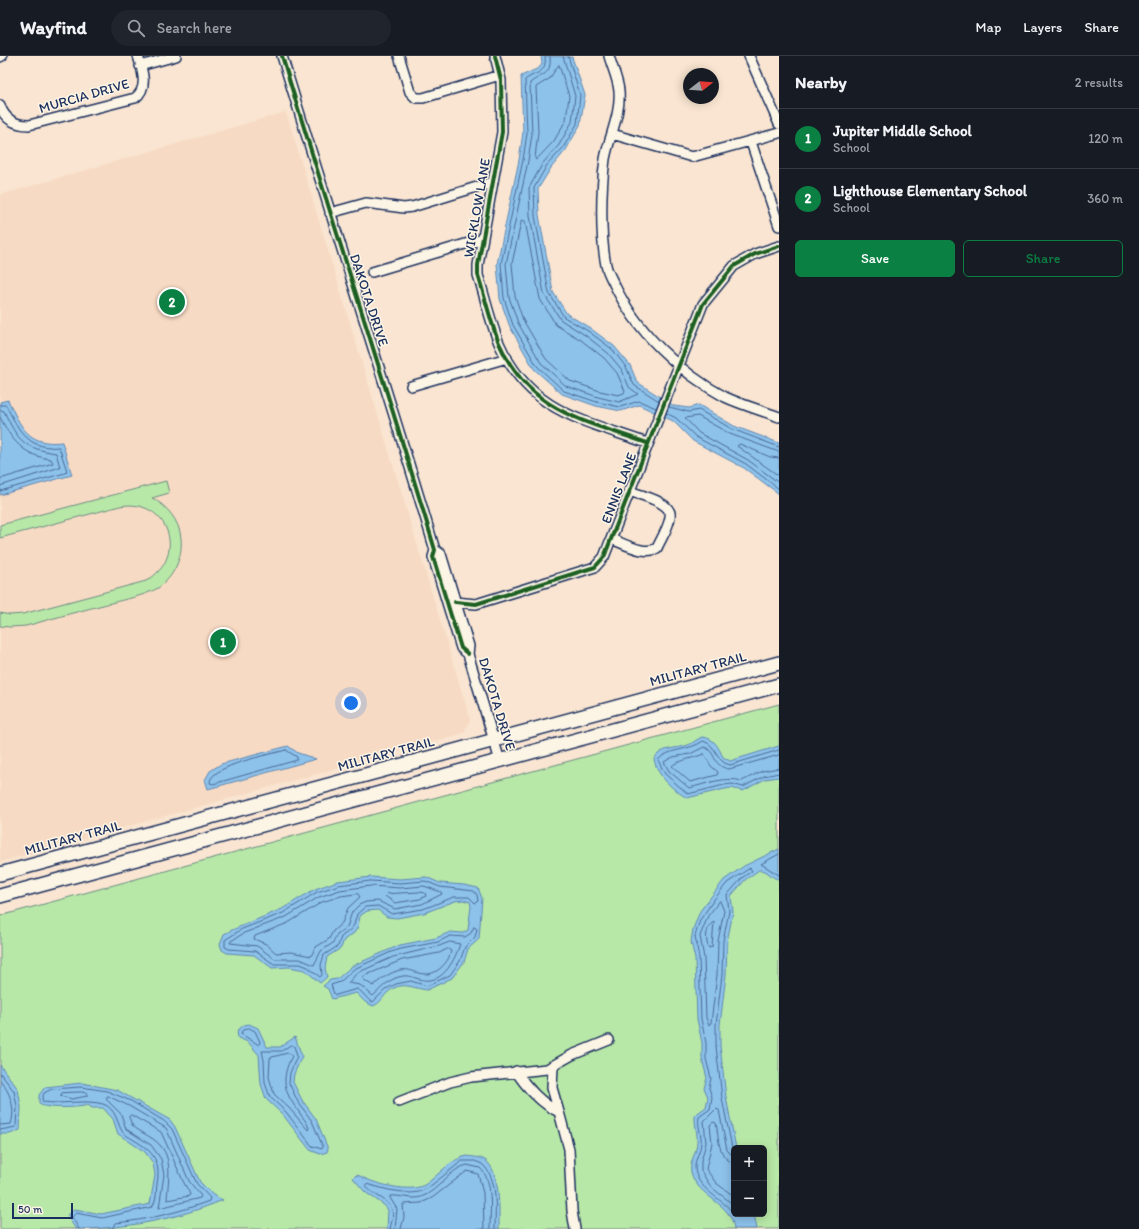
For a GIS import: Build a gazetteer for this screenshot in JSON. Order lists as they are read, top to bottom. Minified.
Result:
{"streets":{"main road":["MILITARY TRAIL"],"street":["MURCIA DRIVE","WICKLOW LANE","DAKOTA DRIVE","ENNIS LANE"]},"crossings":[["WICKLOW LANE","ENNIS LANE"],["DAKOTA DRIVE","ENNIS LANE"],["DAKOTA DRIVE","MILITARY TRAIL"]],"scale_bar":"50 m","north":"right","page":{"header":"Wayfind","search":"Search here","nav":["Map","Layers","Share"],"heading":["Nearby","2 results"],"list":[{"mark":"1","name":"Jupiter Middle School","note":"School","value":"120 m"},{"mark":"2","name":"Lighthouse Elementary School","note":"School","value":"360 m"}],"buttons":["Save","Share"],"pins":["2","1"],"map_buttons":["+","−"],"scale":"50 m"}}
